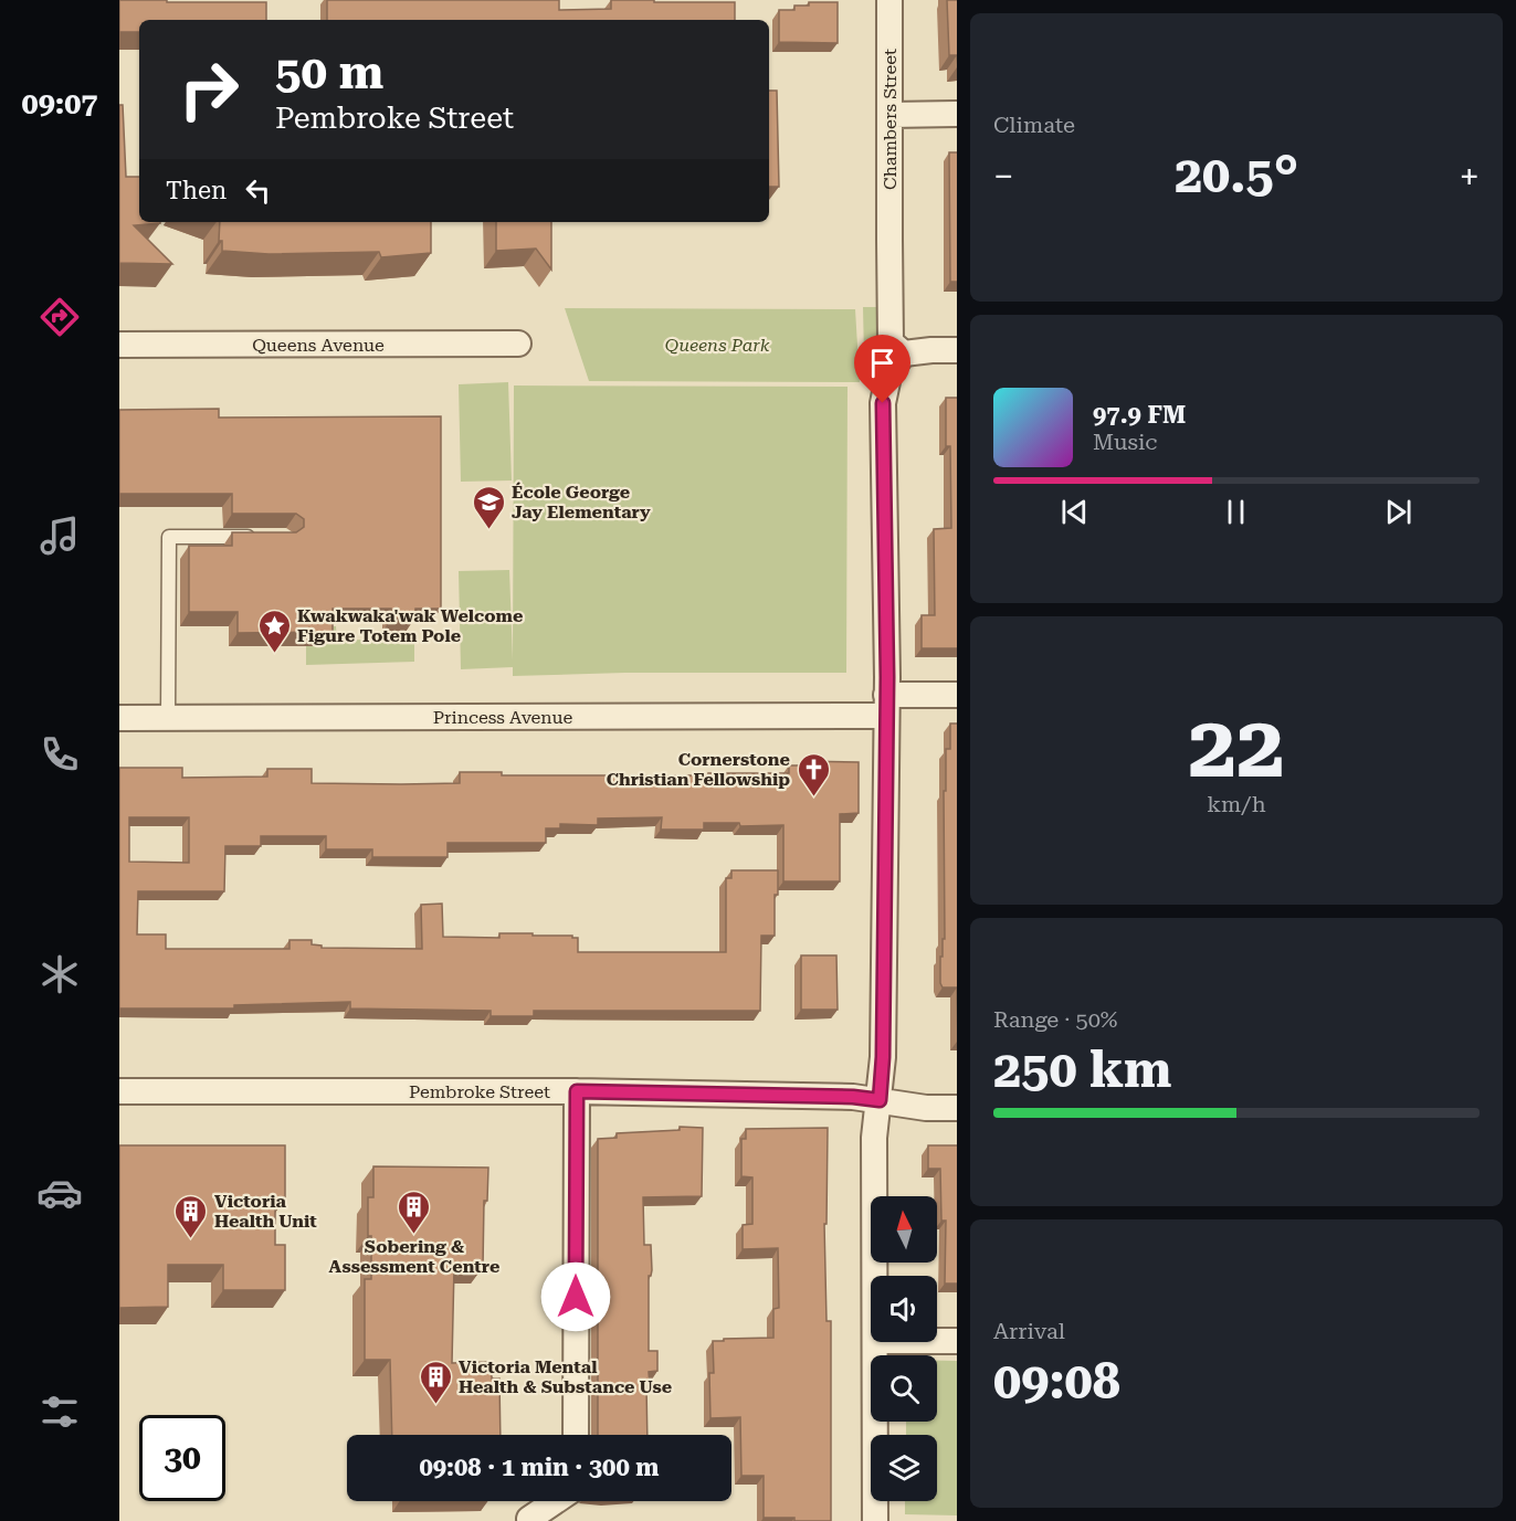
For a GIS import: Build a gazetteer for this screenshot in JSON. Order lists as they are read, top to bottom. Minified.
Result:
{"streets":{"street":["Chambers Street","Queens Avenue","Princess Avenue","Pembroke Street"]},"parks":["Queens Park"],"places":{"school or university":["École George Jay Elementary"],"place":["Kwakwaka'wak Welcome Figure Totem Pole"],"church":["Cornerstone Christian Fellowship"],"building":["Sobering & Assessment Centre","Victoria Health Unit","Victoria Mental Health & Substance Use"]},"north":"top","page":{"tabs":"09:07","tile":["Climate",["22","km/h"],["Range · 50%","250 km"],["Arrival","09:08"]],"turn":["50 m","Pembroke Street"],"heat":["−","20.5°","+"],"then":"Then","song":["97.9 FM","Music"],"limit":"30","trip":"09:08 · 1 min · 300 m"}}
